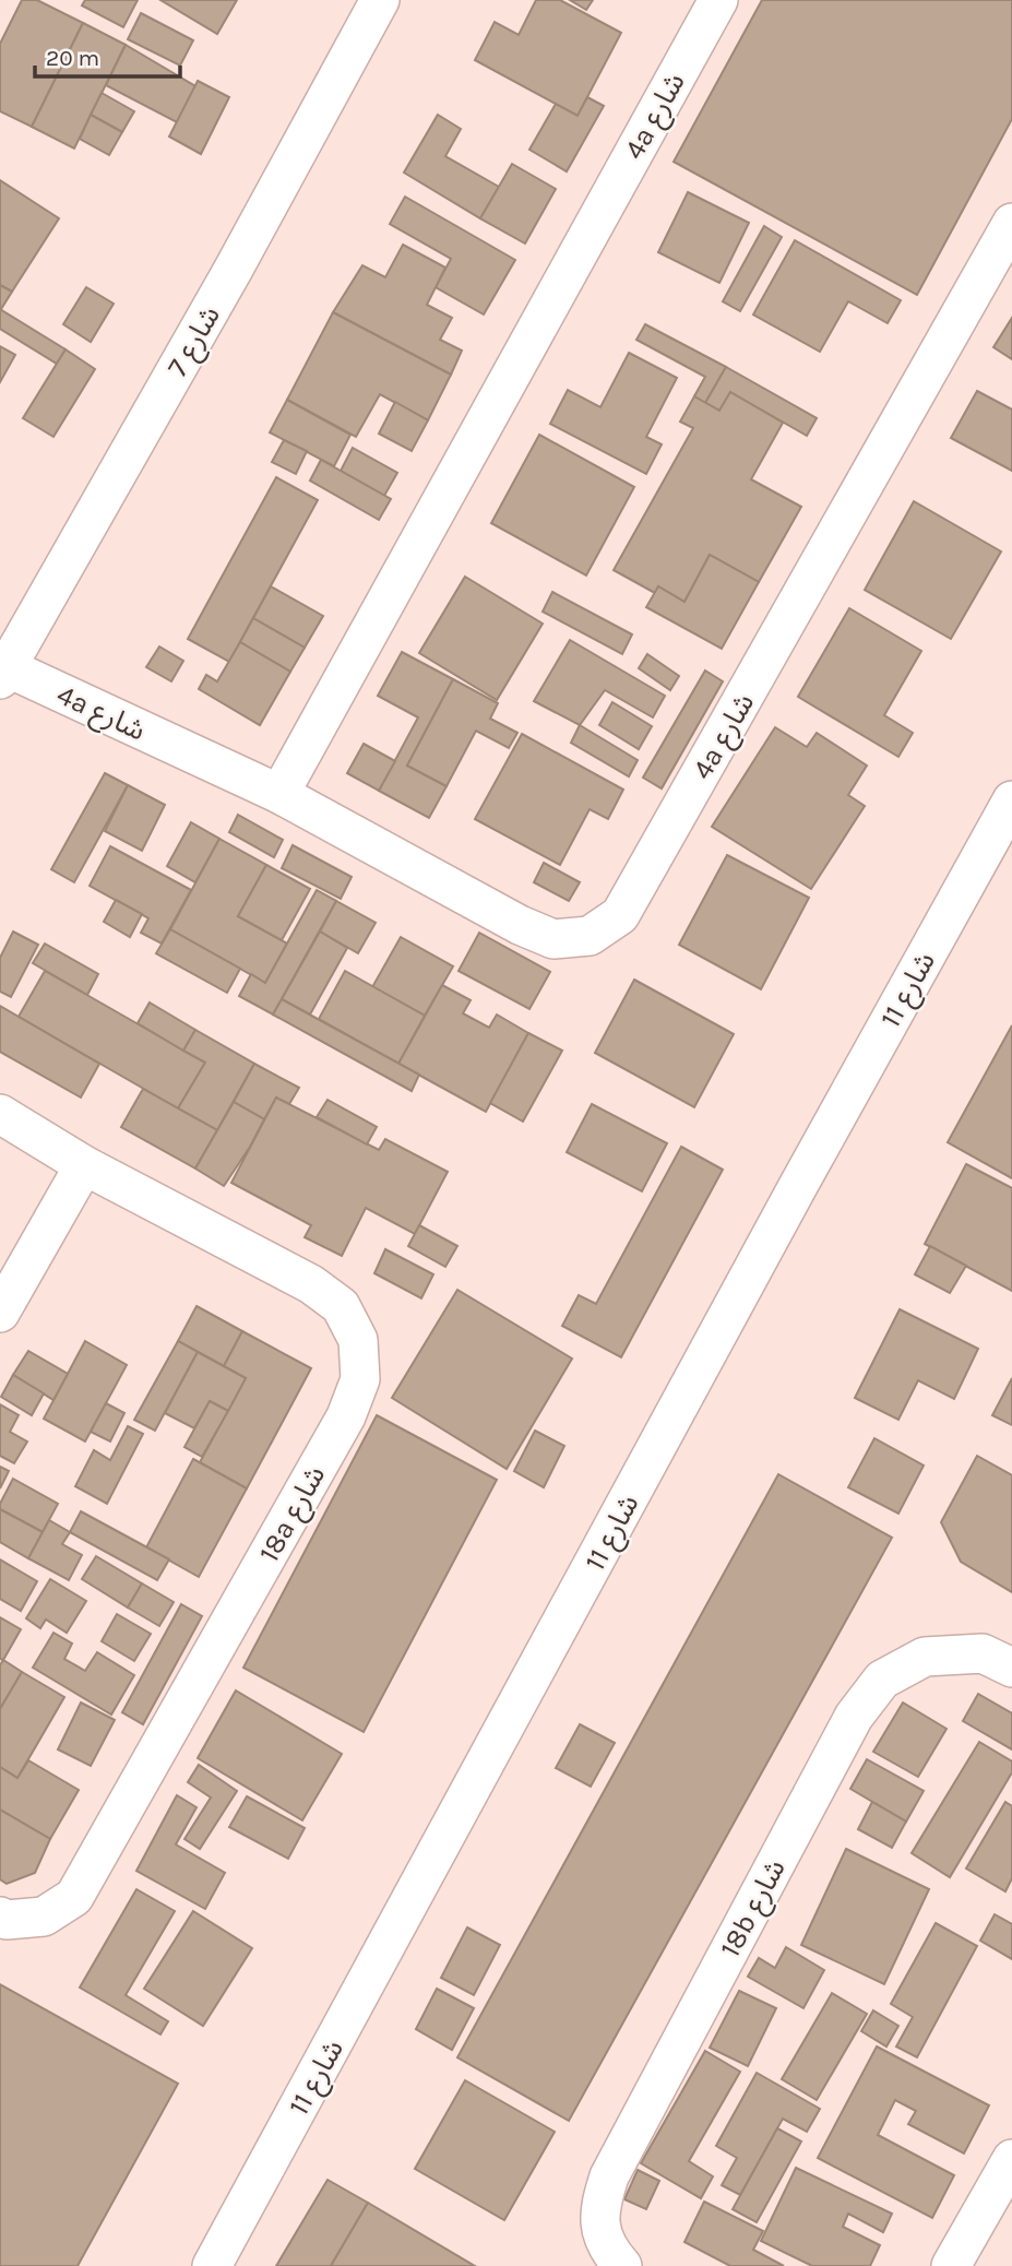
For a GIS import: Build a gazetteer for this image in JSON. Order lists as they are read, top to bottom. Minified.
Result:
{"streets":{"street":["4a شارع","شارع 7","شارع 11","18a شارع","18b شارع"]},"crossings":[["4a شارع","شارع 7"]],"scale_bar":"20 m"}
